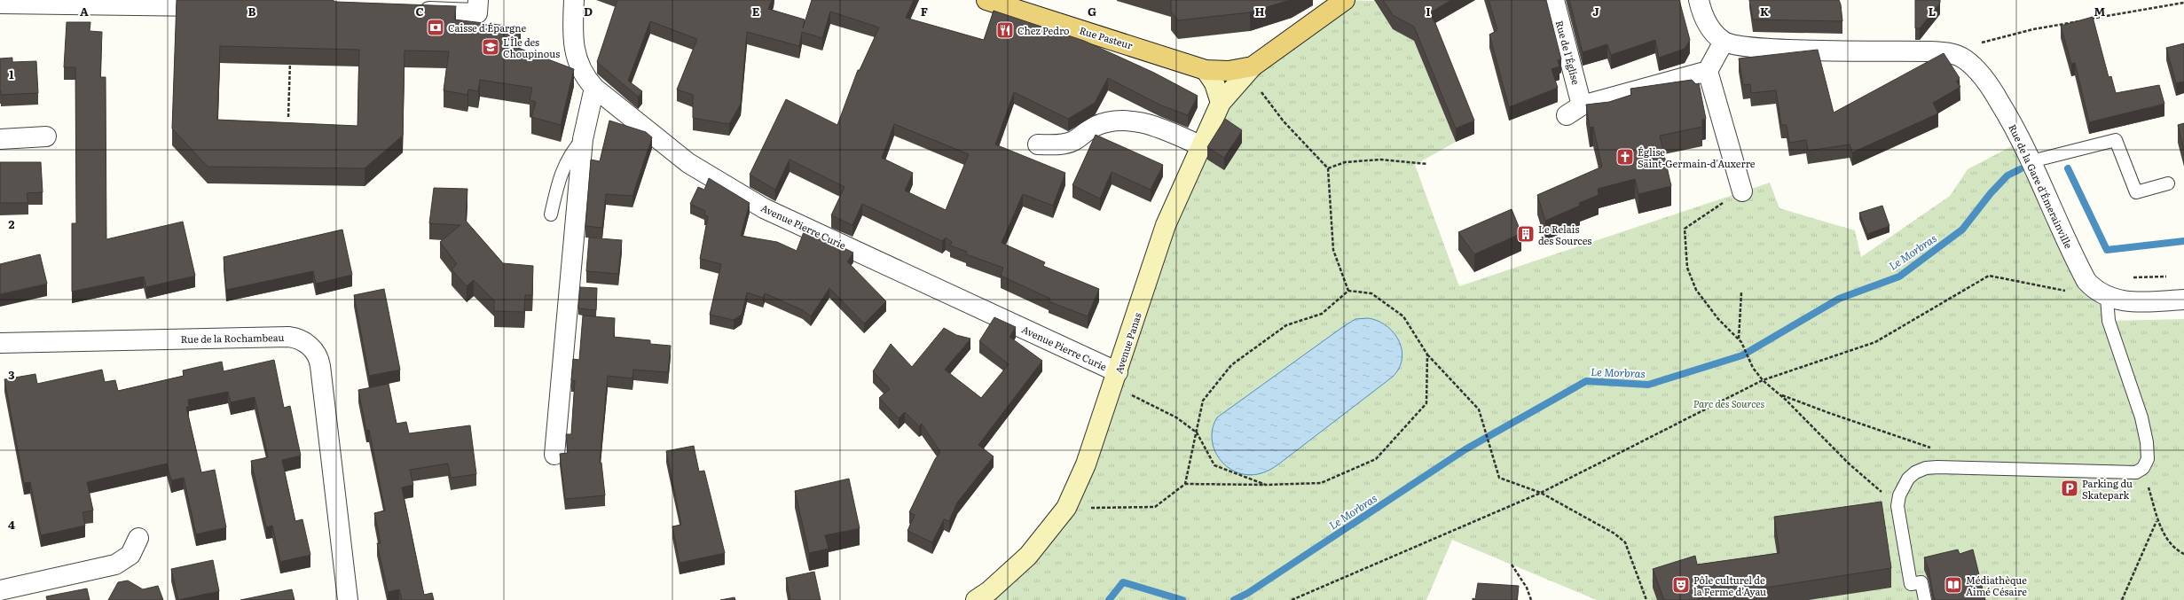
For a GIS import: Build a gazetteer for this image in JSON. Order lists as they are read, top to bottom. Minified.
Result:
{"streets":{"main road":["Rue Pasteur"],"street":["Rue de l'Église","Rue de la Gare d'Émerainville","Avenue Pierre Curie","Rue de la Rochambeau","Avenue Panas"]},"crossings":[["Rue Pasteur","Avenue Panas"],["Avenue Pierre Curie","Avenue Panas"]],"water":["Le Morbras"],"parks":["Parc des Sources"],"places":{"bank":["Caisse d'Épargne"],"restaurant":["Chez Pedro"],"school or university":["L'Île des Choupinous"],"church":["Église Saint-Germain-d'Auxerre"],"building":["Le Relais des Sources"],"parking":["Parking du Skatepark"],"theatre":["Pôle culturel de la Ferme d’Ayau"],"library":["Médiathèque Aimé Césaire"]},"grid":{"columns":["A","B","C","D","E","F","G","H","I","J","K","L","M"],"rows":["1","2","3","4"]}}
